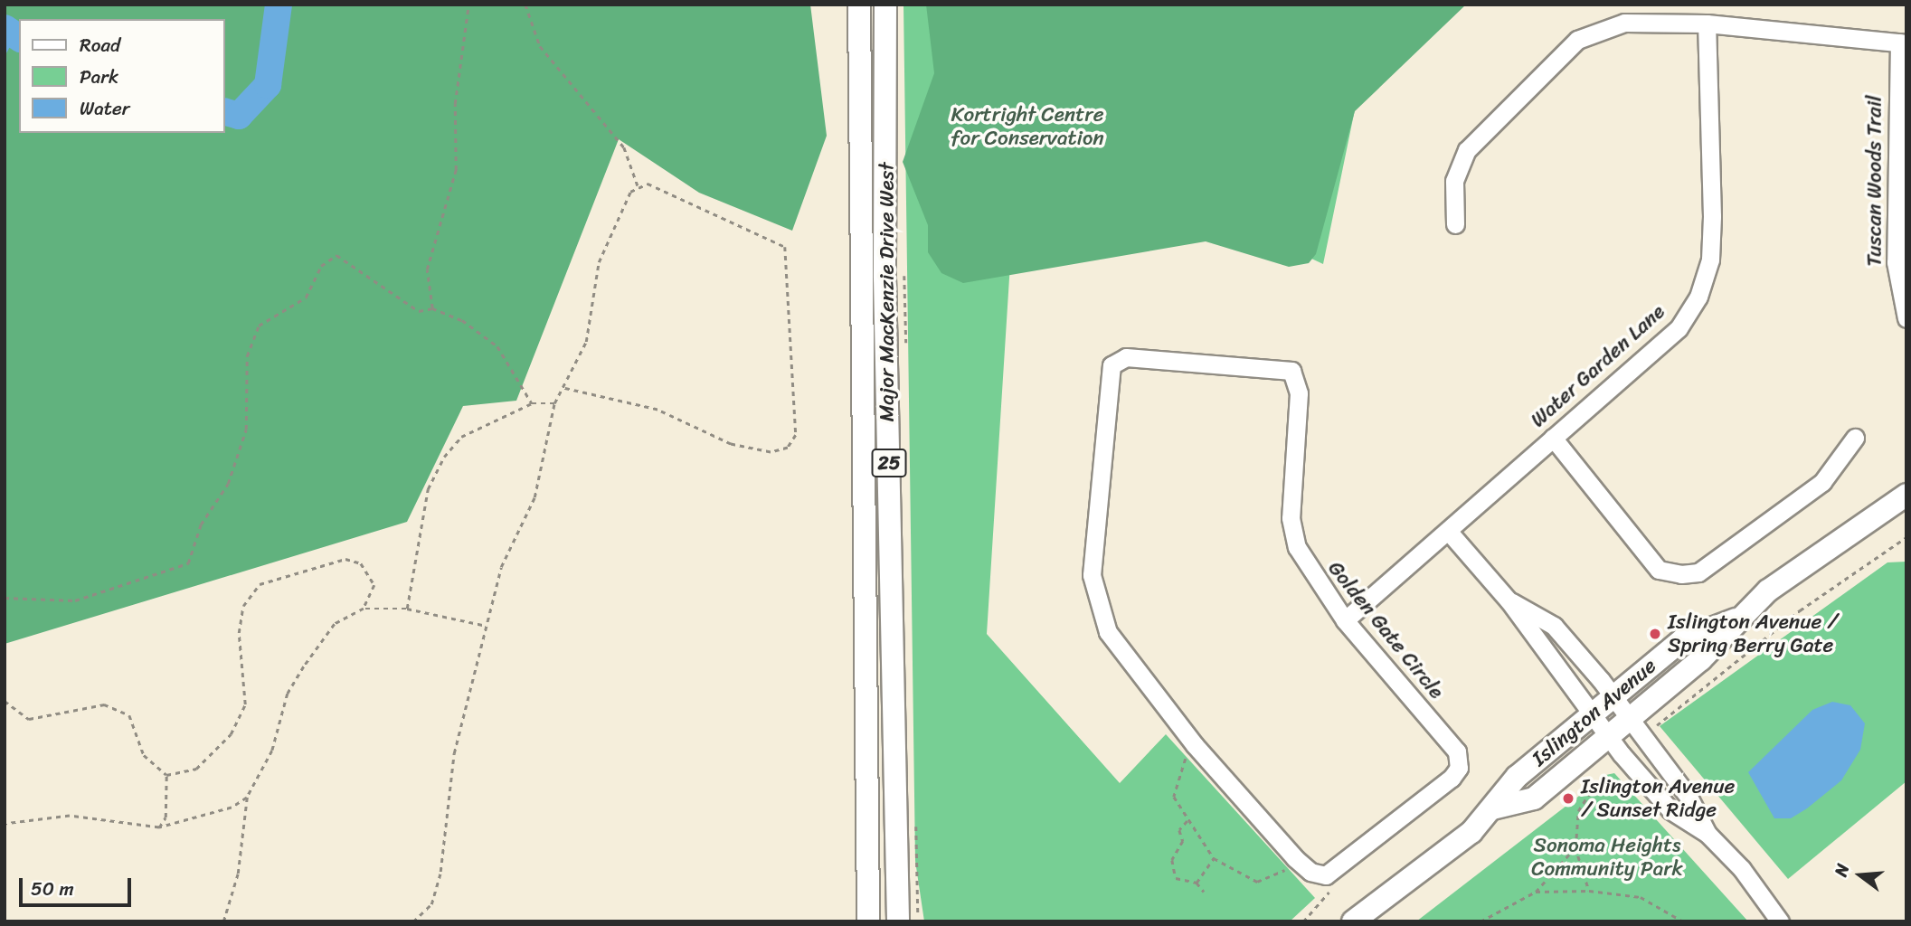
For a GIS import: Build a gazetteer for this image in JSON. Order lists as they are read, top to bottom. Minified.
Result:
{"streets":{"main road":["Major MacKenzie Drive West","25","Islington Avenue"],"street":["Tuscan Woods Trail","Water Garden Lane","Golden Gate Circle"]},"crossings":[["Water Garden Lane","Golden Gate Circle"]],"parks":["Kortright Centre for Conservation","Sonoma Heights Community Park"],"places":["Islington Avenue / Spring Berry Gate","Islington Avenue / Sunset Ridge"],"legend":["Road","Park","Water"],"scale_bar":"50 m","north":"left"}
